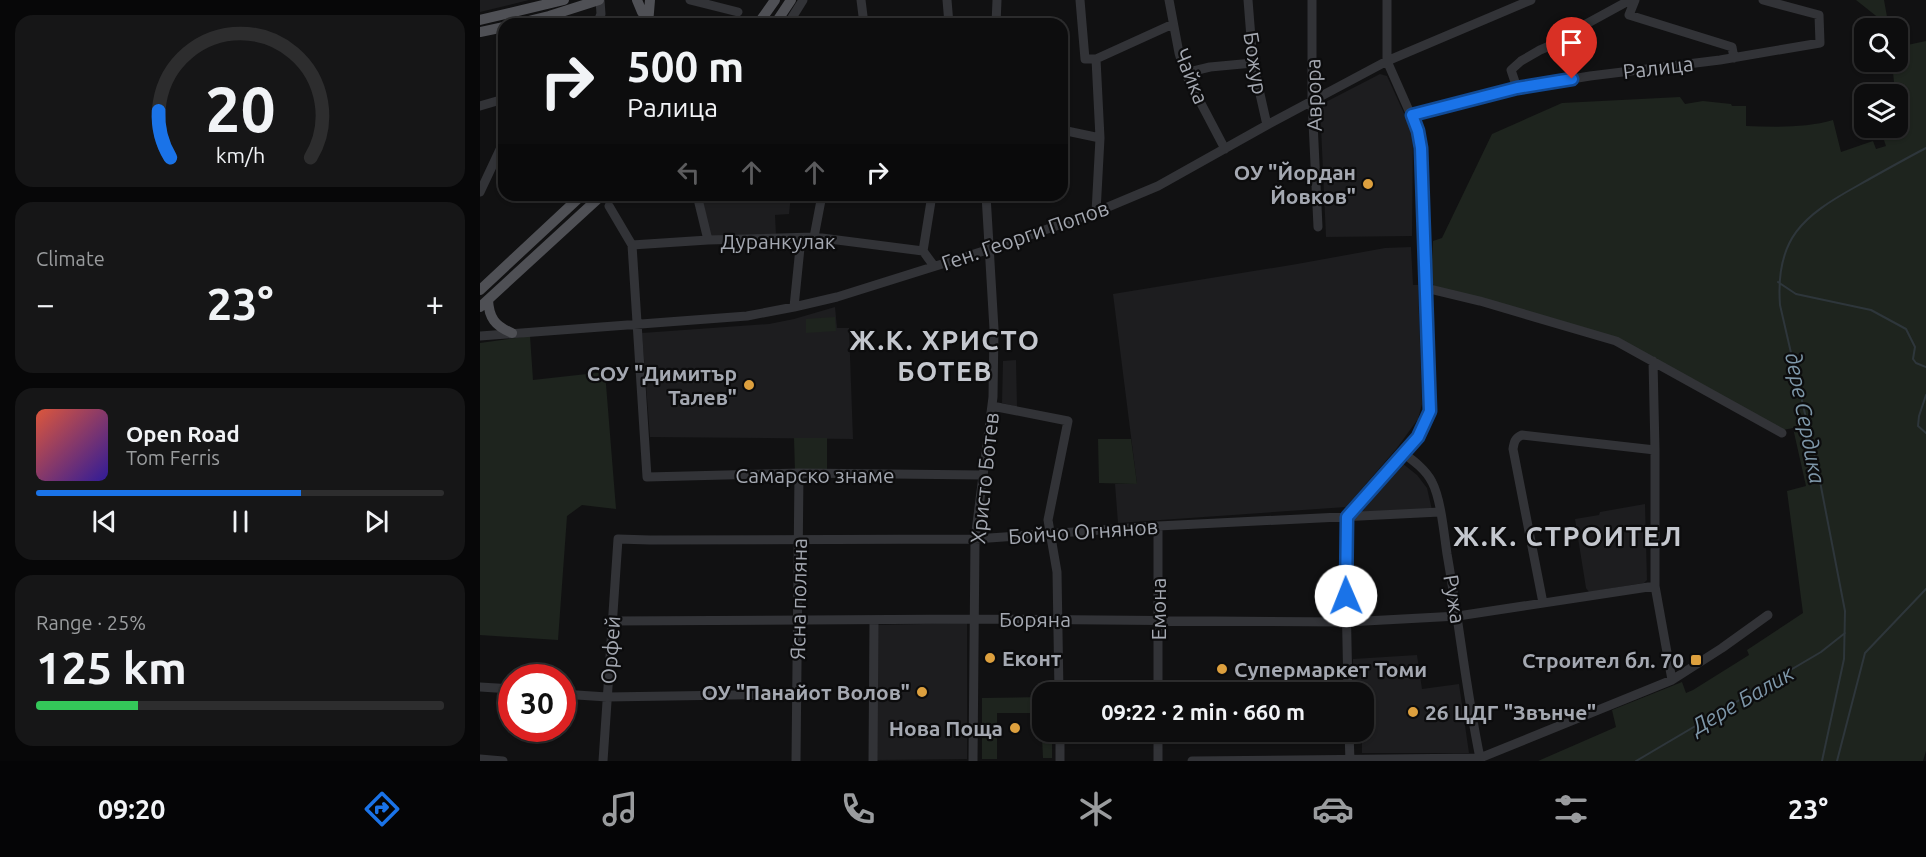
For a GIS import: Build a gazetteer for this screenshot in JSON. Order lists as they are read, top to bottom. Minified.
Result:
{"streets":{"street":["Божур","Ралица","Чайка","Аврора","Ген. Георги Попов","Дуранкулак","Самарско знаме","Христо Ботев","Бойчо Огнянов","Ясна поляна","Ружа","Емона","Боряна","Орфей"]},"crossings":[["Божур","Ген. Георги Попов"],["Чайка","Ген. Георги Попов"],["Аврора","Ген. Георги Попов"],["Ген. Георги Попов","Самарско знаме"],["Ген. Георги Попов","Христо Ботев"],["Самарско знаме","Христо Ботев"],["Самарско знаме","Ясна поляна"],["Христо Ботев","Бойчо Огнянов"],["Христо Ботев","Боряна"],["Бойчо Огнянов","Ясна поляна"],["Бойчо Огнянов","Ружа"],["Бойчо Огнянов","Емона"],["Бойчо Огнянов","Орфей"],["Ясна поляна","Боряна"],["Ружа","Боряна"],["Емона","Боряна"],["Боряна","Орфей"]],"districts":["Ж.К. ХРИСТО БОТЕВ","Ж.К. СТРОИТЕЛ"],"water":["дере Сердика","Дере Балик"],"places":{"other":["ОУ \"Йордан Йовков\"","СОУ \"Димитър Талев\"","Еконт","Супермаркет Томи","ОУ \"Панайот Волов\"","26 ЦДГ \"Звънче\"","Нова Поща"],"transit":["Строител бл. 70"]},"page":{"turn":["500 m","Ралица"],"tile":["Climate",["Range · 25%","125 km"]],"heat":["−","23°","+"],"song":["Open Road","Tom Ferris"],"limit":"30","trip":"09:22 · 2 min · 660 m","tabs":["09:20","23°"],"gauge":["20","km/h"]}}
